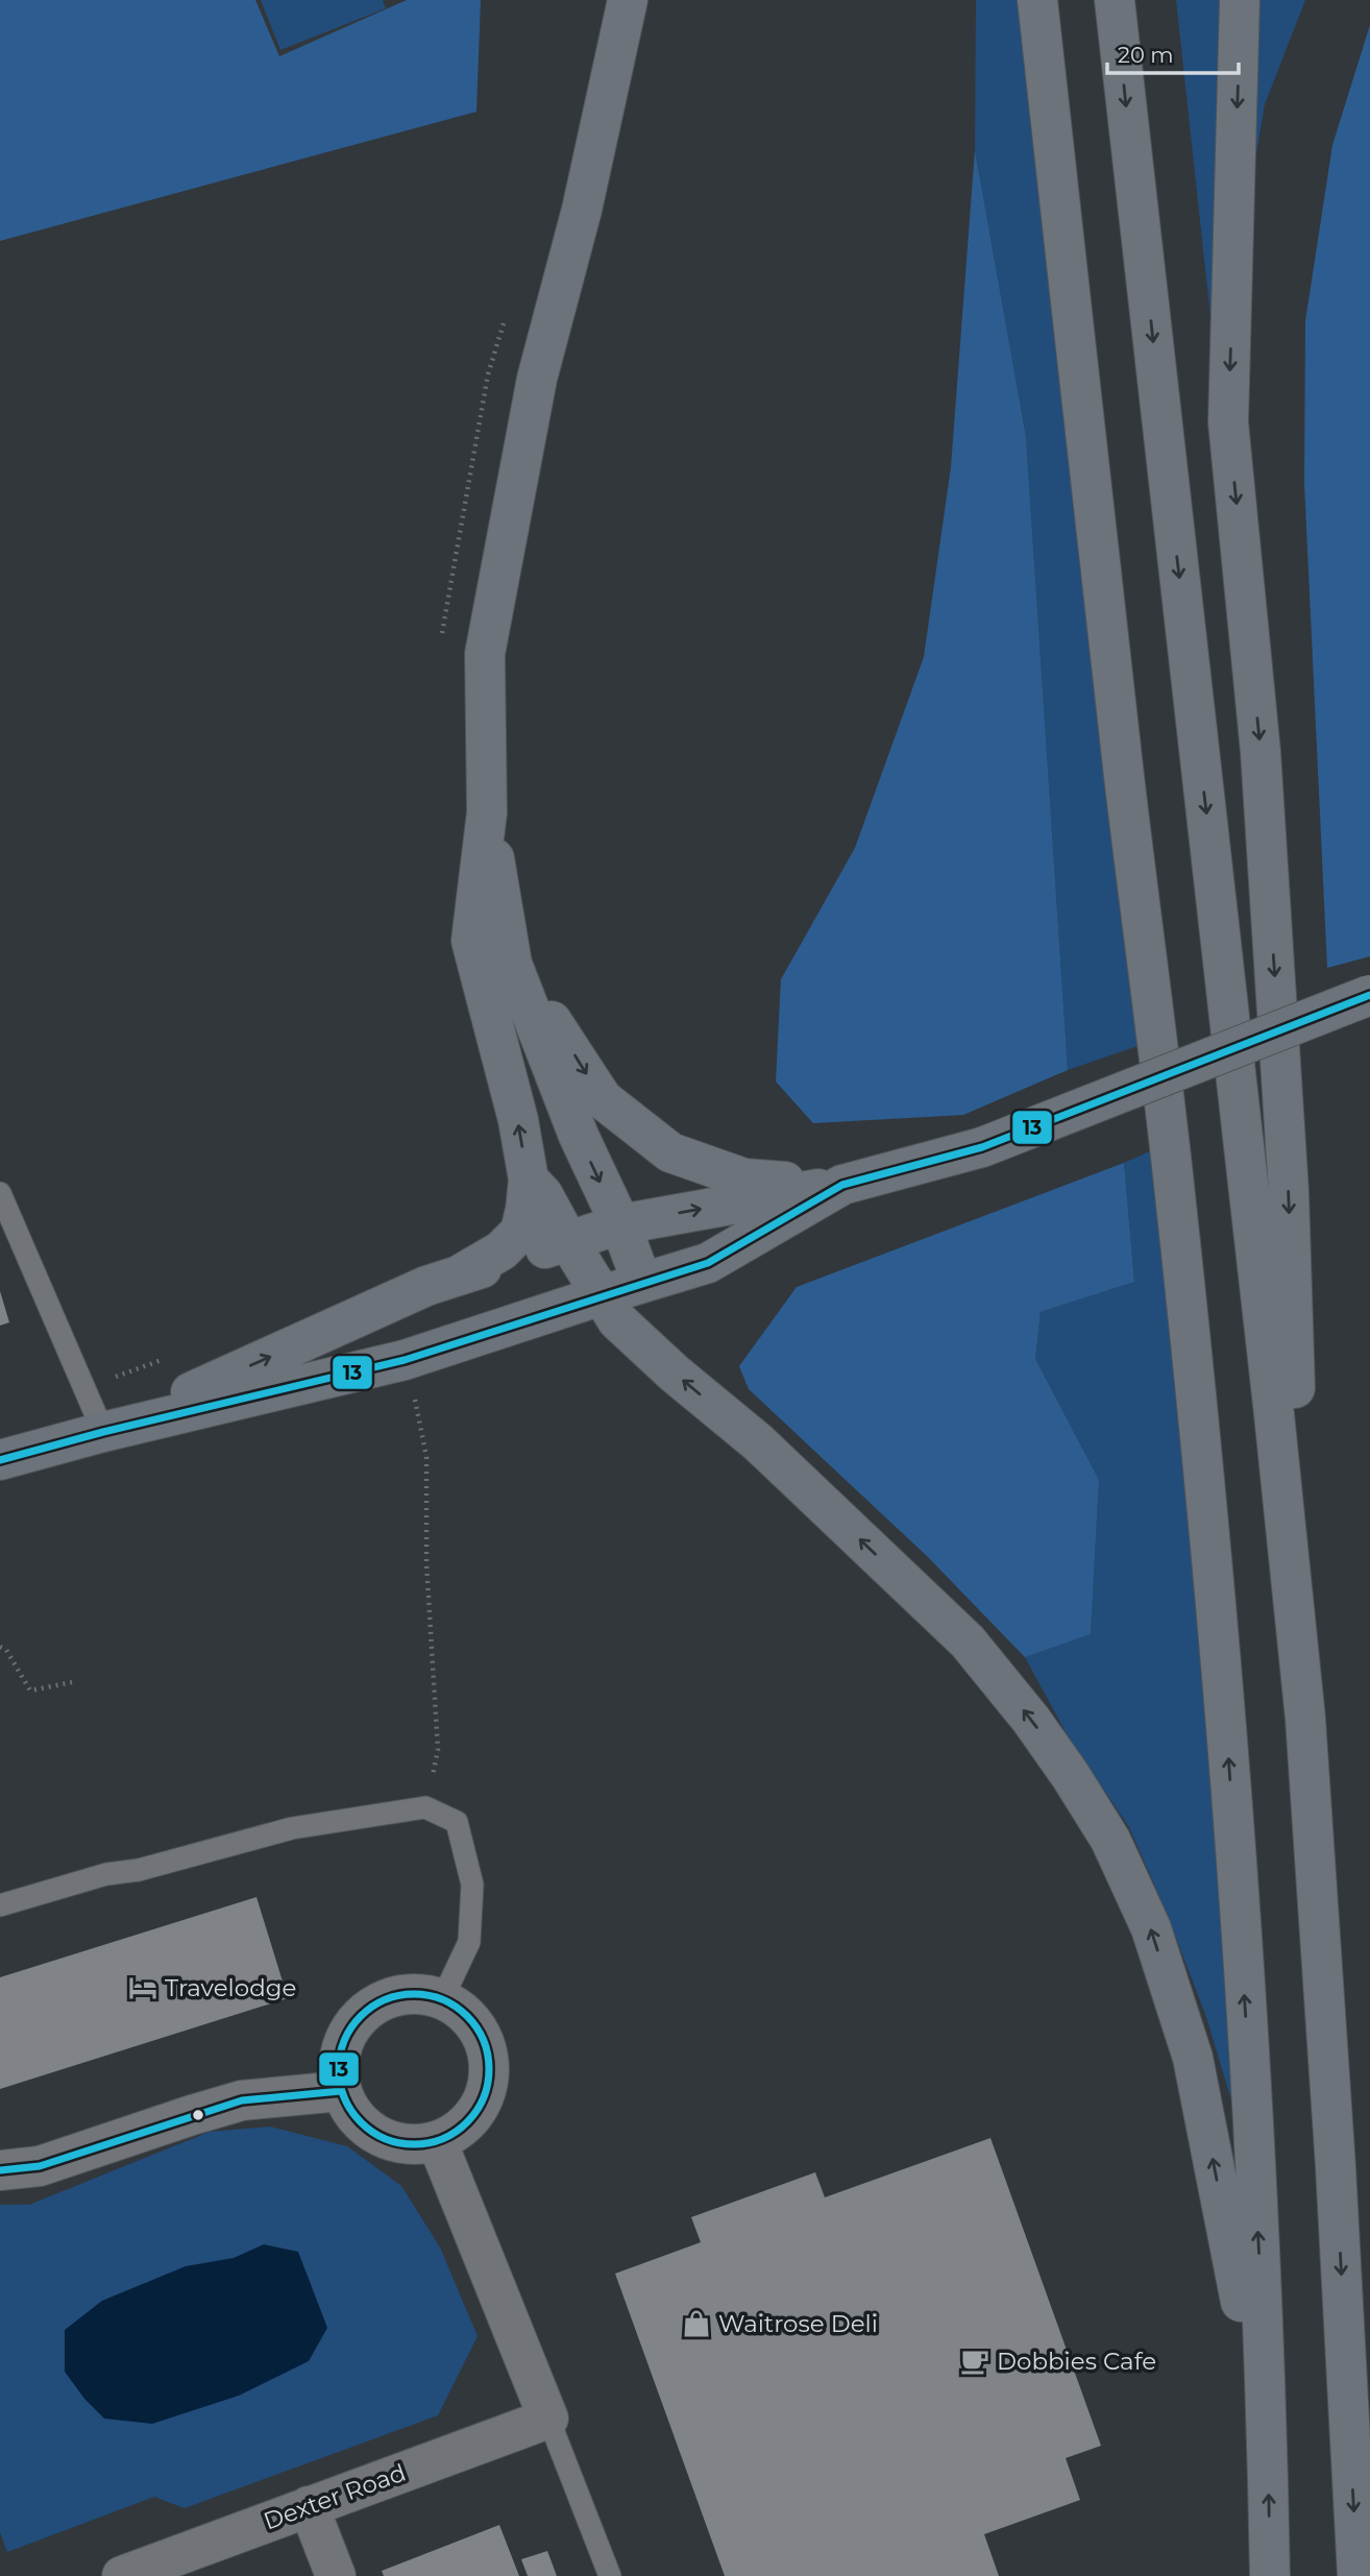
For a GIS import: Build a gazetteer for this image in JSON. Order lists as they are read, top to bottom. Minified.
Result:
{"streets":{"street":["Dexter Road"]},"places":{"hotel":["Travelodge"],"shop":["Waitrose Deli"],"cafe":["Dobbies Cafe"]},"lines":["transit line 13"],"scale_bar":"20 m"}
